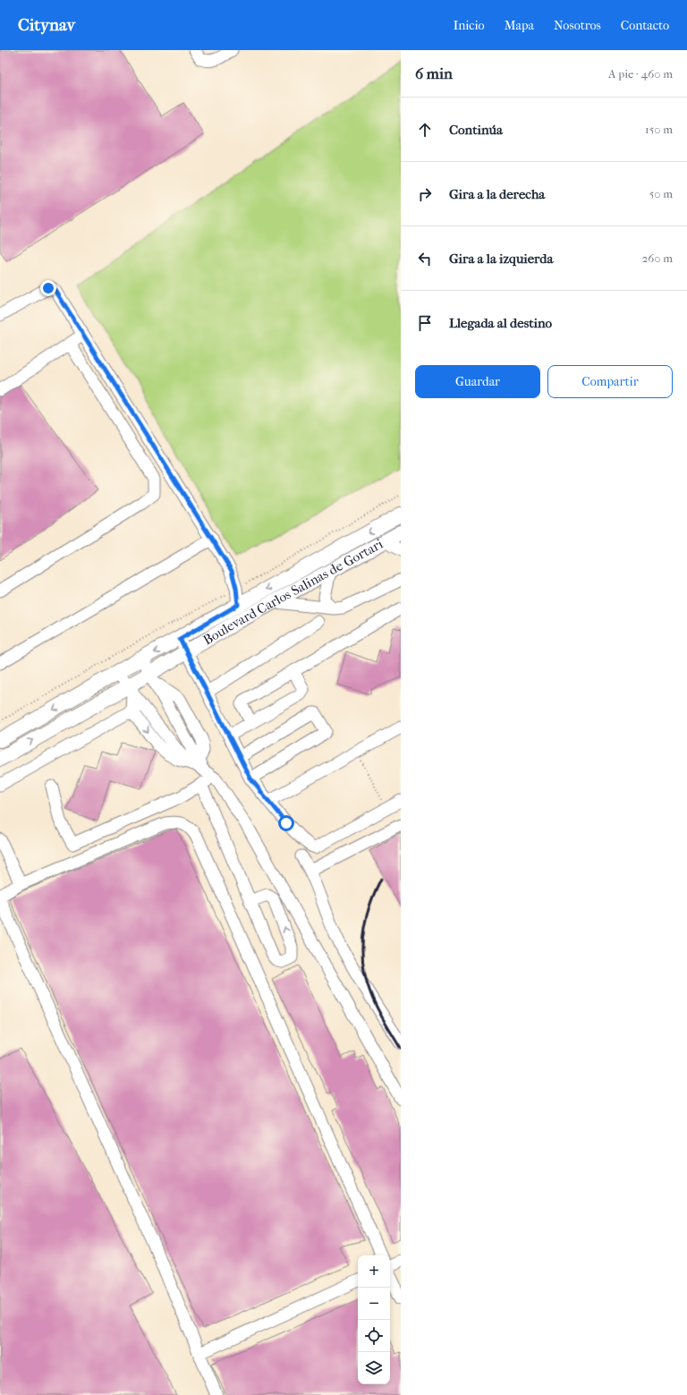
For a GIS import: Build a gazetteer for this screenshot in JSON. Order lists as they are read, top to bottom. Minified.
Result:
{"streets":{"main road":["Boulevard Carlos Salinas de Gortari"]},"page":{"header":"Citynav","nav":["Inicio","Mapa","Nosotros","Contacto"],"heading":["6 min","A pie · 460 m"],"list":[["Continúa","150 m"],["Gira a la derecha","50 m"],["Gira a la izquierda","260 m"],"Llegada al destino"],"buttons":["Guardar","Compartir"],"map_buttons":["+","−"]}}
